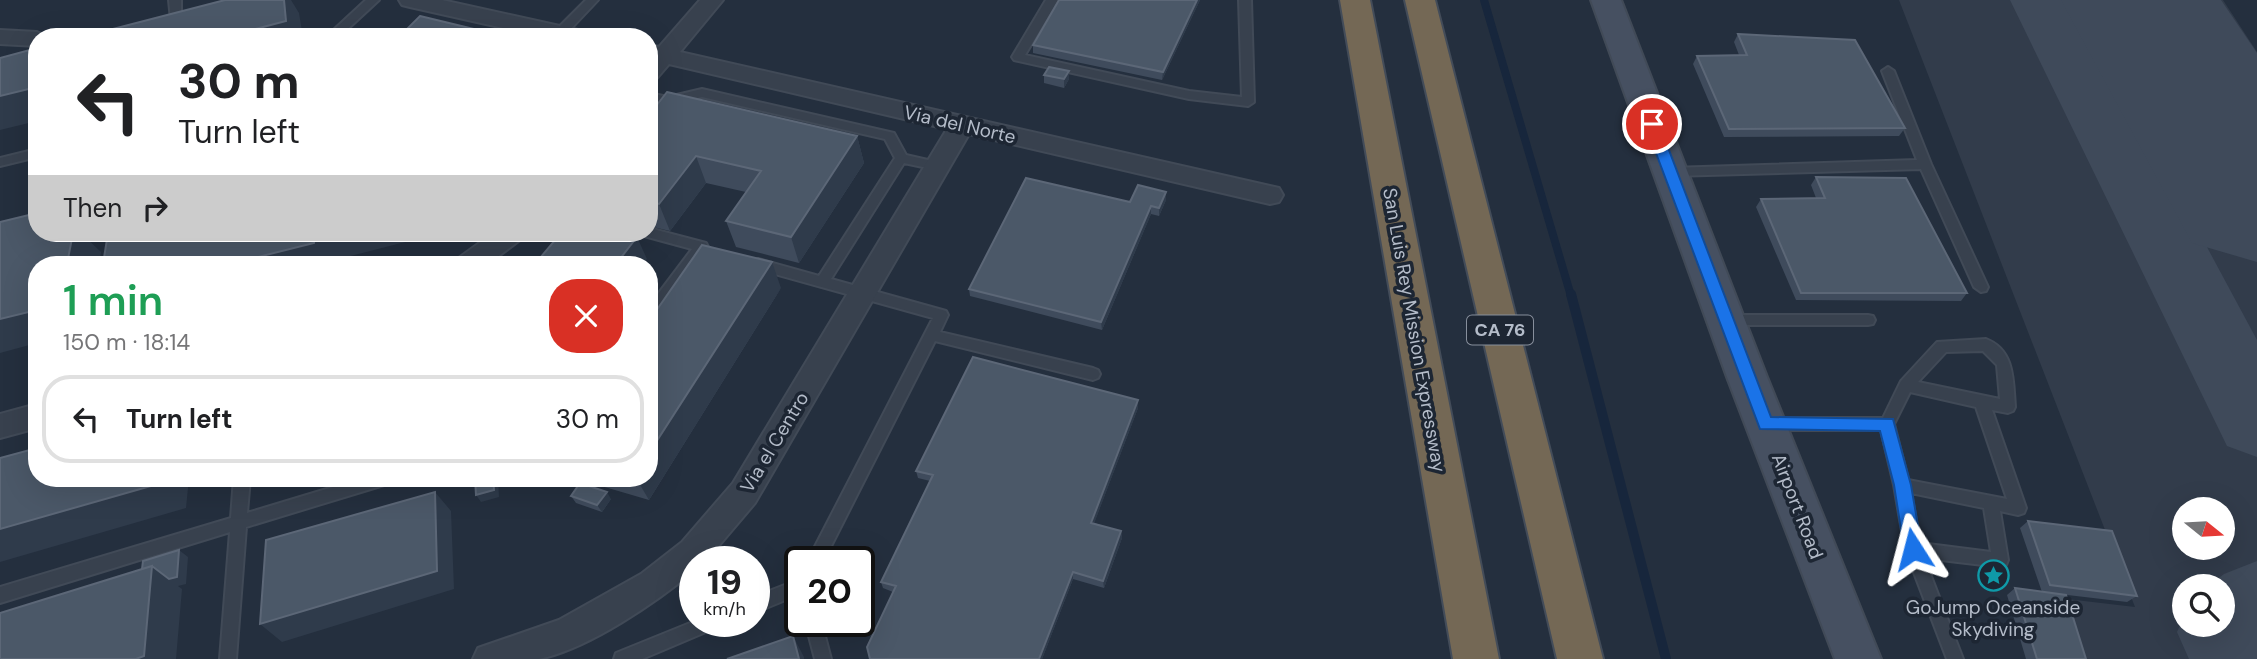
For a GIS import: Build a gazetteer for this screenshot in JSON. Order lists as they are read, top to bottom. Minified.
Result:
{"streets":{"highway":["San Luis Rey Mission Expressway","CA 76"],"street":["Via del Norte","Via el Centro","Airport Road"]},"crossings":[["Via del Norte","Via el Centro"]],"places":{"place":["GoJump Oceanside Skydiving"]},"north":"right","page":{"turn":["30 m","Turn left"],"then":"Then","heading":["1 min","150 m · 18:14"],"list":[{"name":"Turn left","value":"30 m"}],"speed":"19 km/h","limit":"20"}}
